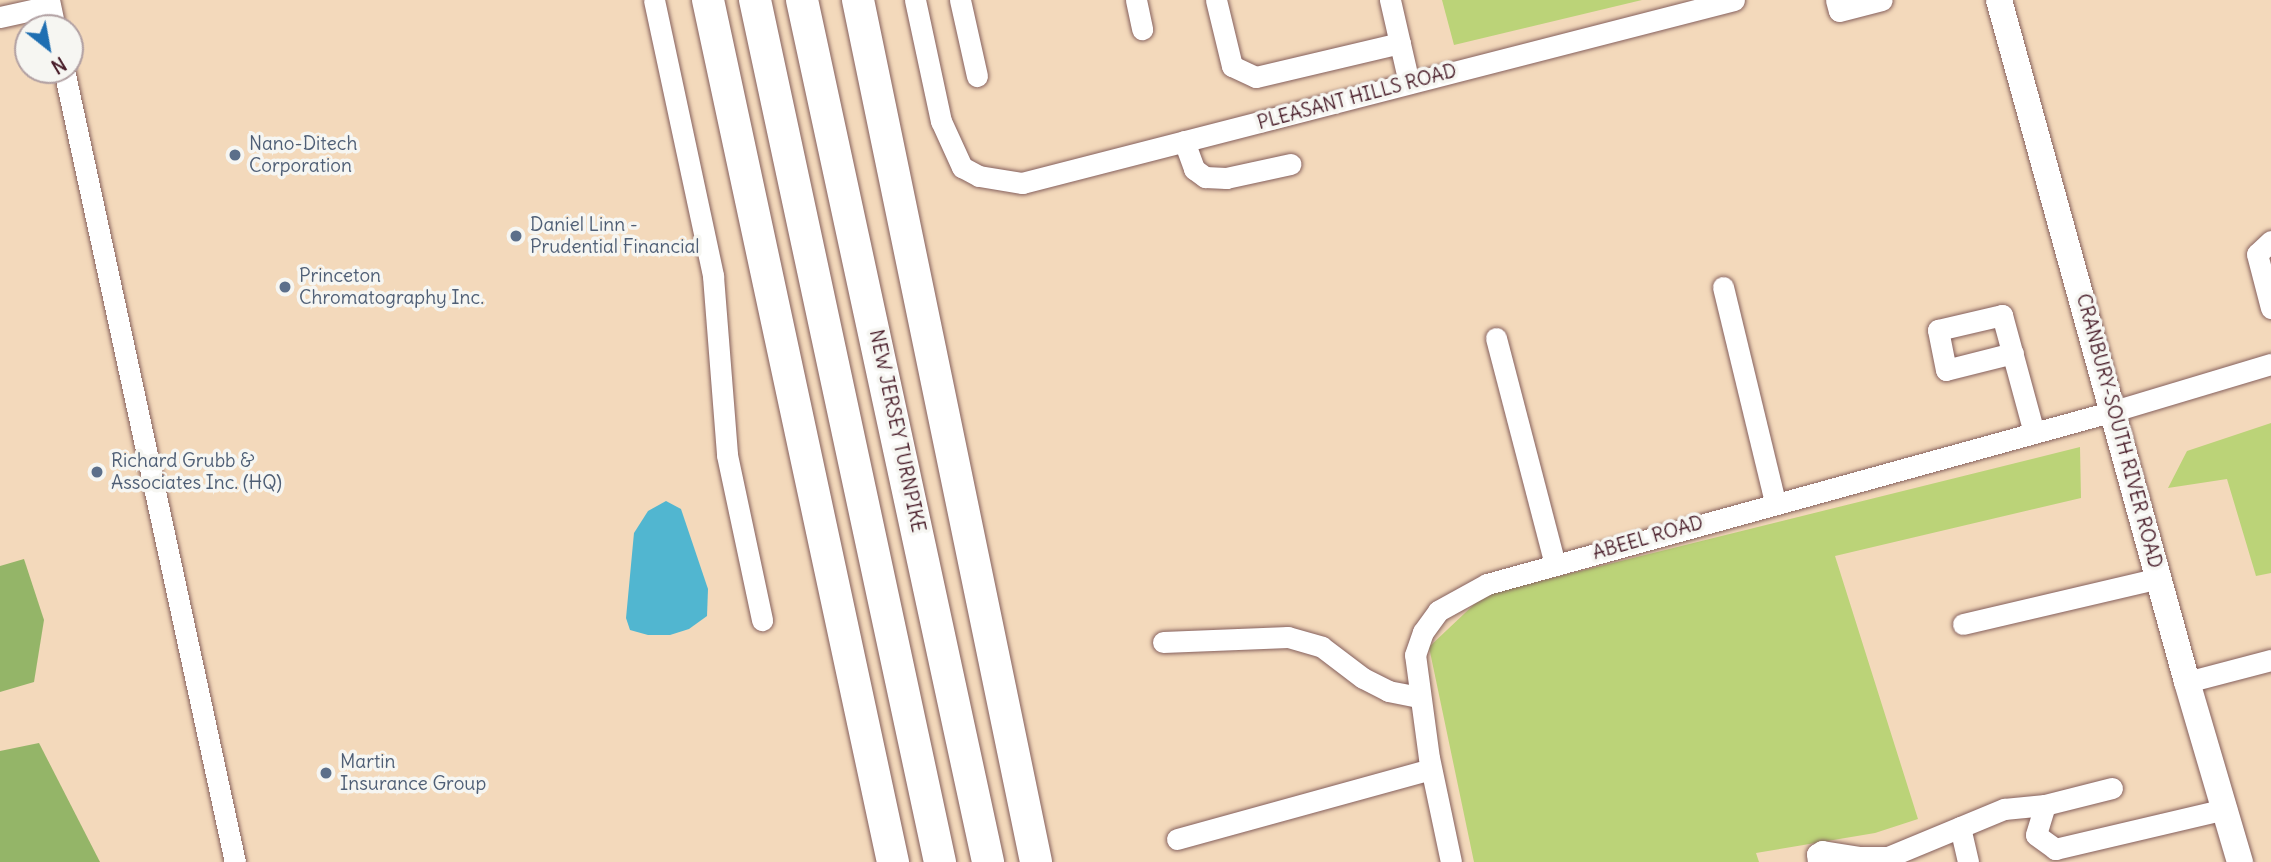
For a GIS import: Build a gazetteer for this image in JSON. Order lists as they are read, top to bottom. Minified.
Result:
{"streets":{"highway":["NEW JERSEY TURNPIKE"],"main road":["CRANBURY-SOUTH RIVER ROAD"],"street":["PLEASANT HILLS ROAD","ABEEL ROAD"]},"crossings":[["CRANBURY-SOUTH RIVER ROAD","ABEEL ROAD"]],"places":["Nano-Ditech Corporation","Daniel Linn - Prudential Financial","Princeton Chromatography Inc.","Richard Grubb & Associates Inc. (HQ)","Martin Insurance Group"],"north":"bottom right"}
